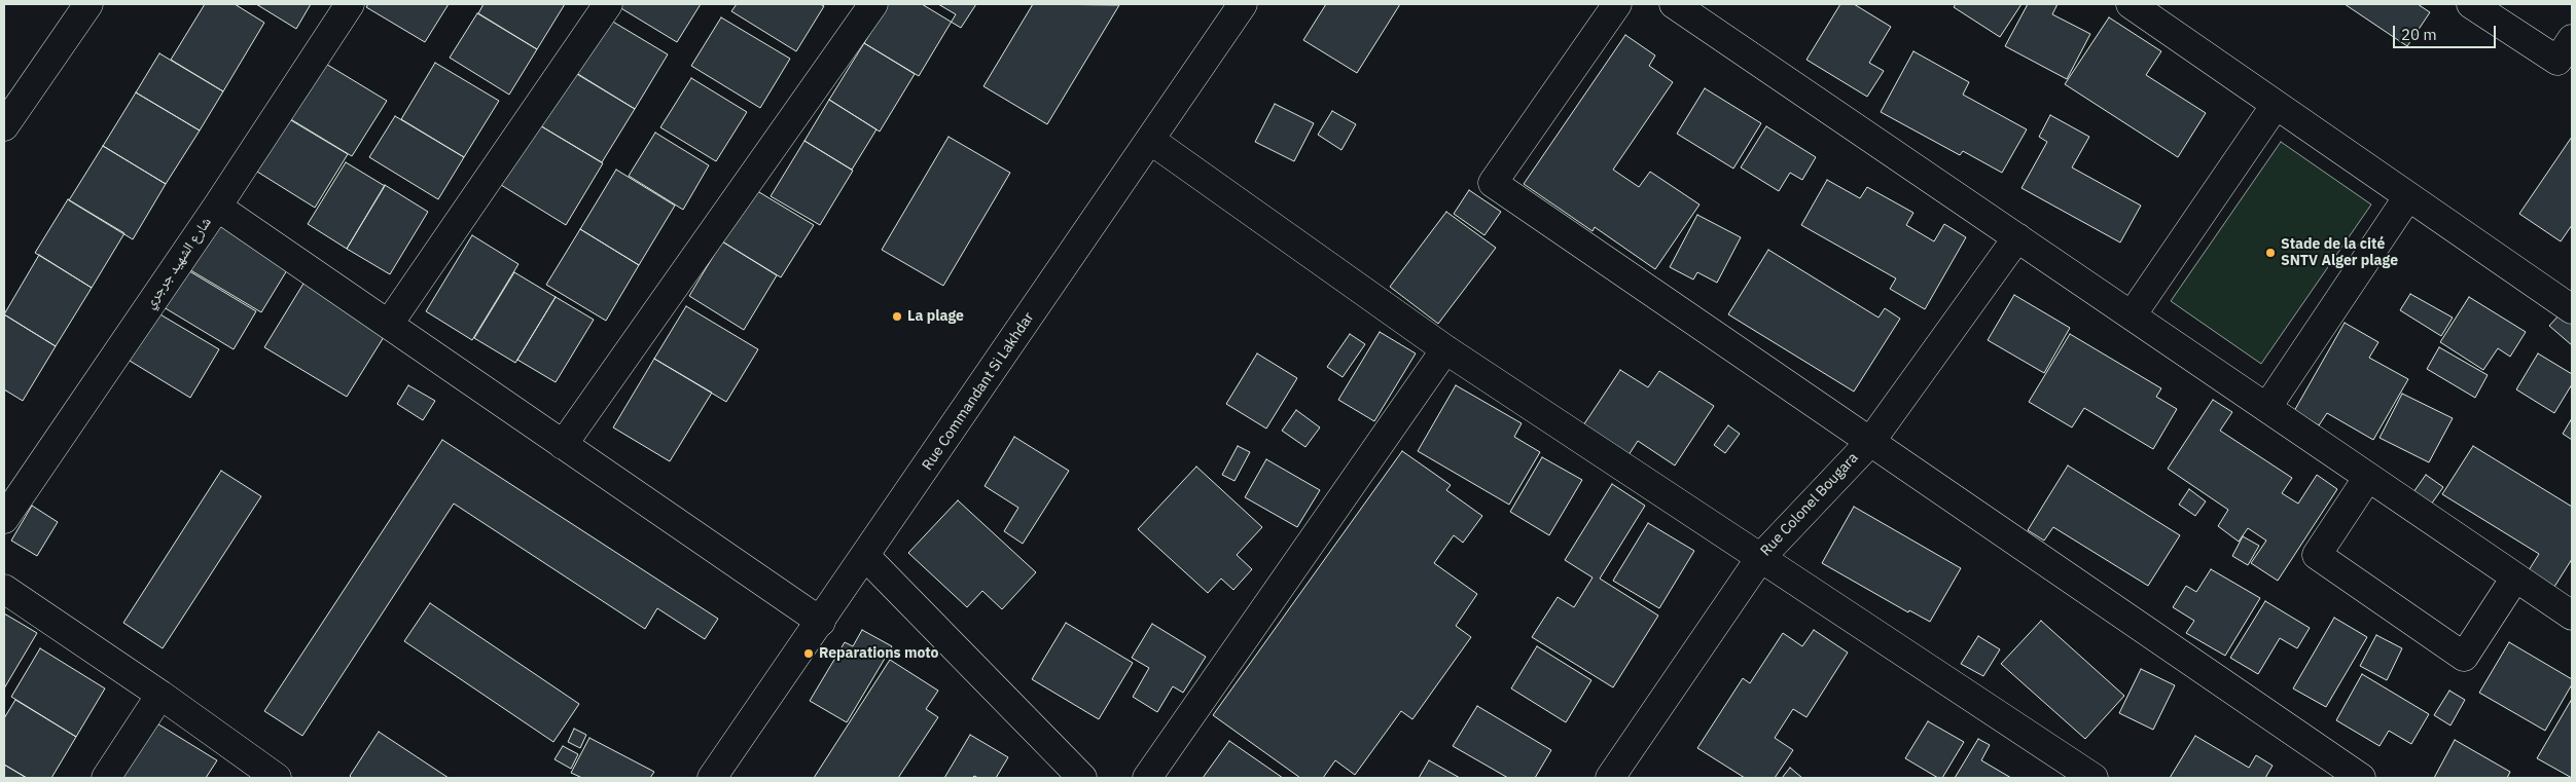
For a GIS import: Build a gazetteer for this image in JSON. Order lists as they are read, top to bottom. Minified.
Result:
{"streets":{"street":["شارع الشهيد جرجري","Rue Commandant Si Lakhdar","Rue Colonel Bougara"]},"places":["Stade de la cité SNTV Alger plage","La plage","Reparations moto"],"scale_bar":"20 m"}
